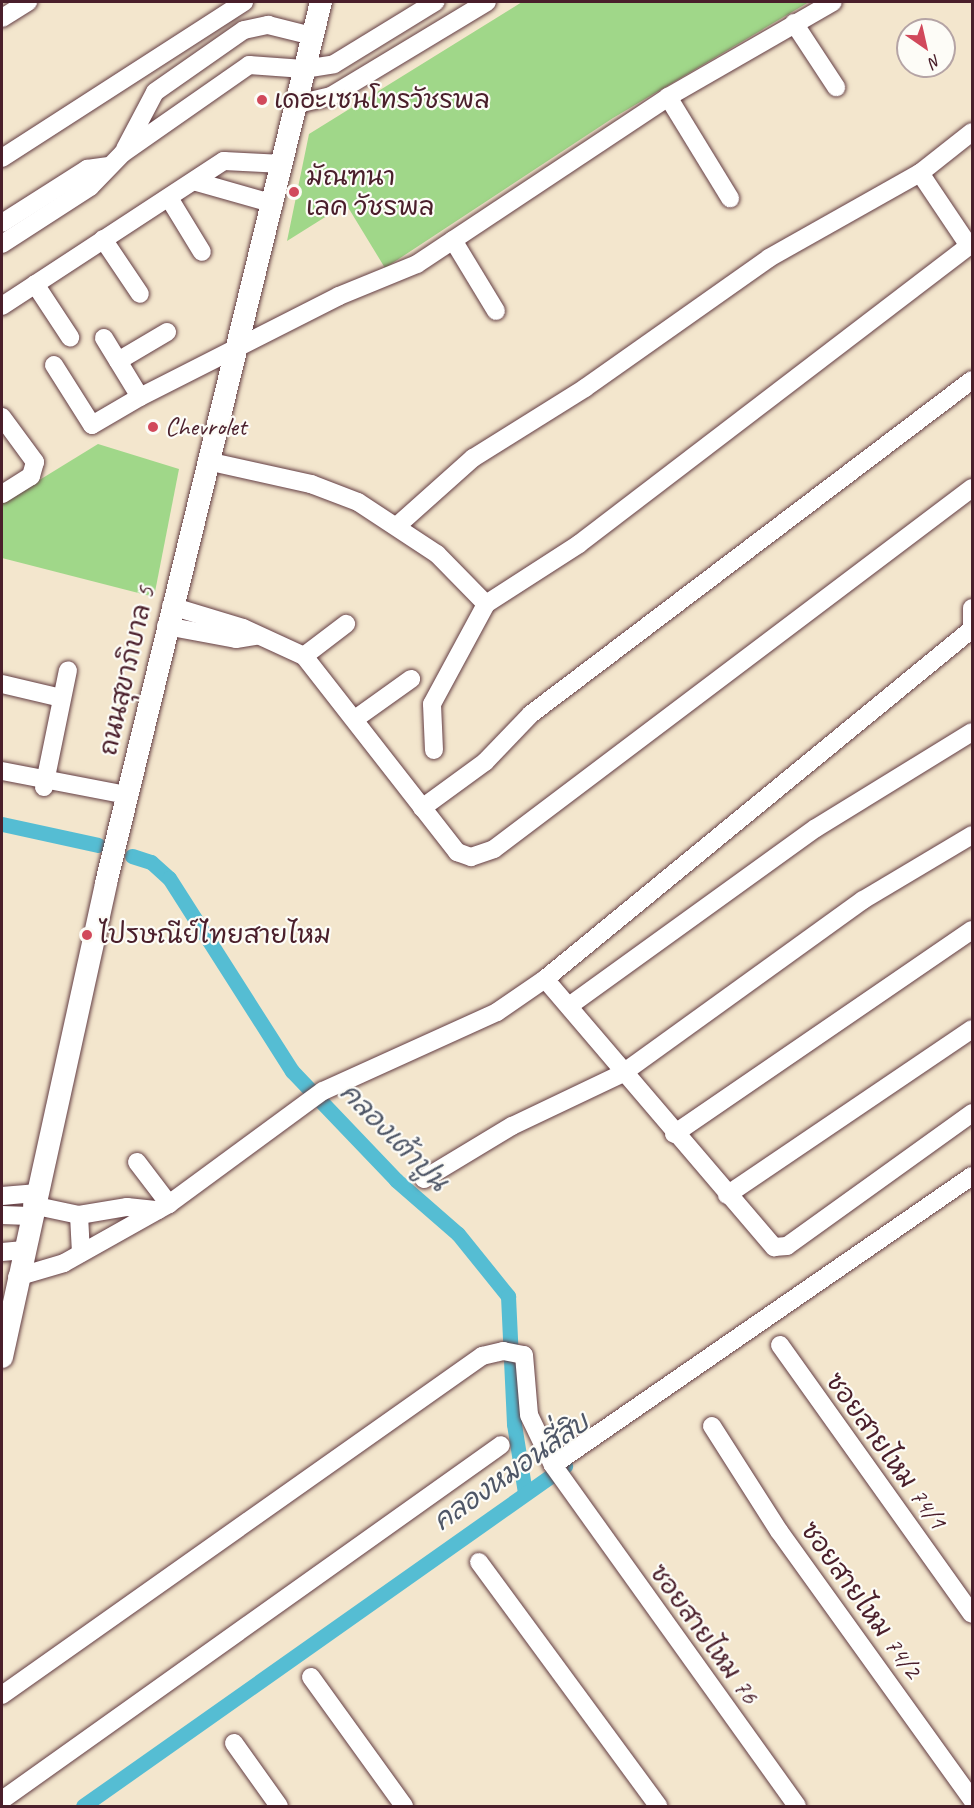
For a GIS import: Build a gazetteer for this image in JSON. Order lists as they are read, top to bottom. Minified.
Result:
{"streets":{"main road":["ถนนสุขาภิบาล 5"],"street":["ซอยสายไหม 74/1","ซอยสายไหม 74/2","ซอยสายไหม 76"]},"water":["คลองเต้าปูน","คลองหมอนสี่สิบ"],"places":["เดอะเซนโทรวัชรพล","มัณฑนา เลค วัชรพล","Chevrolet","ไปรษณีย์ไทยสายไหม"],"north":"bottom right"}
